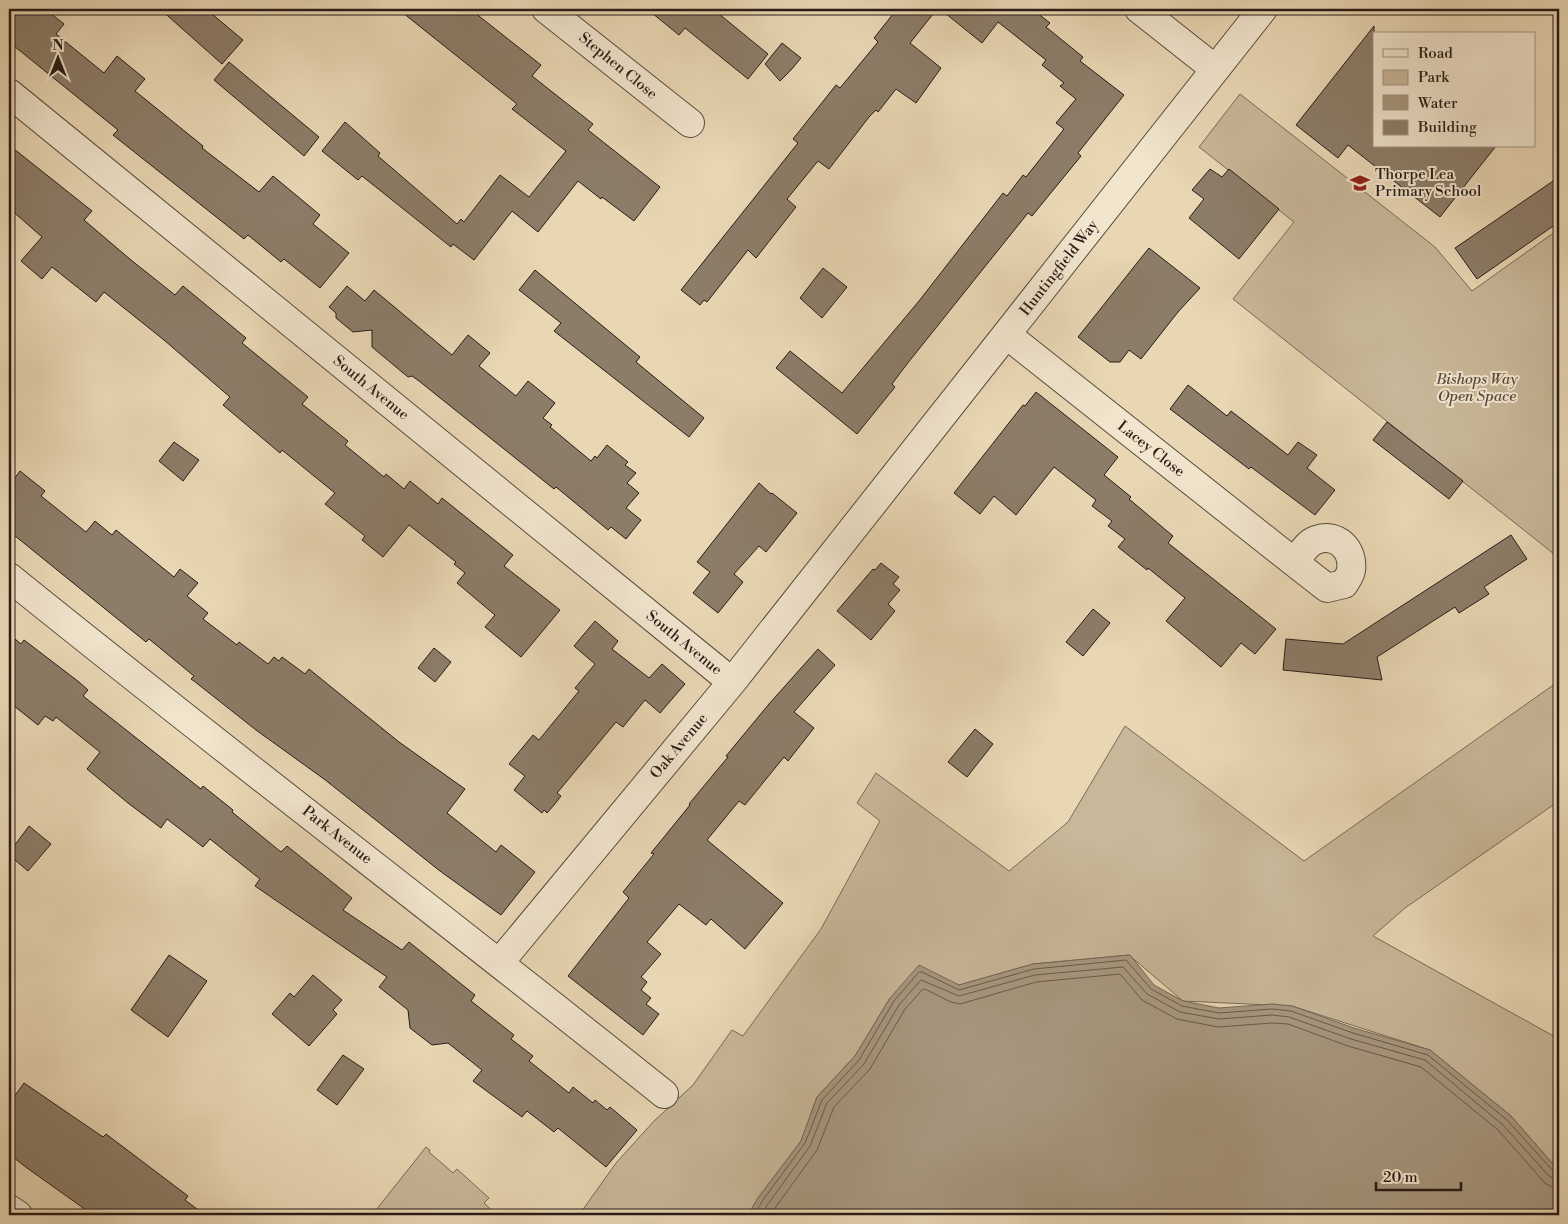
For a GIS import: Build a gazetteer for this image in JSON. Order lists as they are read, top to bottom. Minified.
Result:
{"streets":{"street":["Stephen Close","Huntingfield Way","South Avenue","Lacey Close","Oak Avenue","Park Avenue"]},"crossings":[["Huntingfield Way","Lacey Close"],["Huntingfield Way","Oak Avenue"],["South Avenue","Oak Avenue"],["Oak Avenue","Park Avenue"]],"parks":["Bishops Way Open Space"],"places":{"school or university":["Thorpe Lea Primary School"]},"legend":["Road","Park","Water","Building"],"scale_bar":"20 m","north":"top"}
